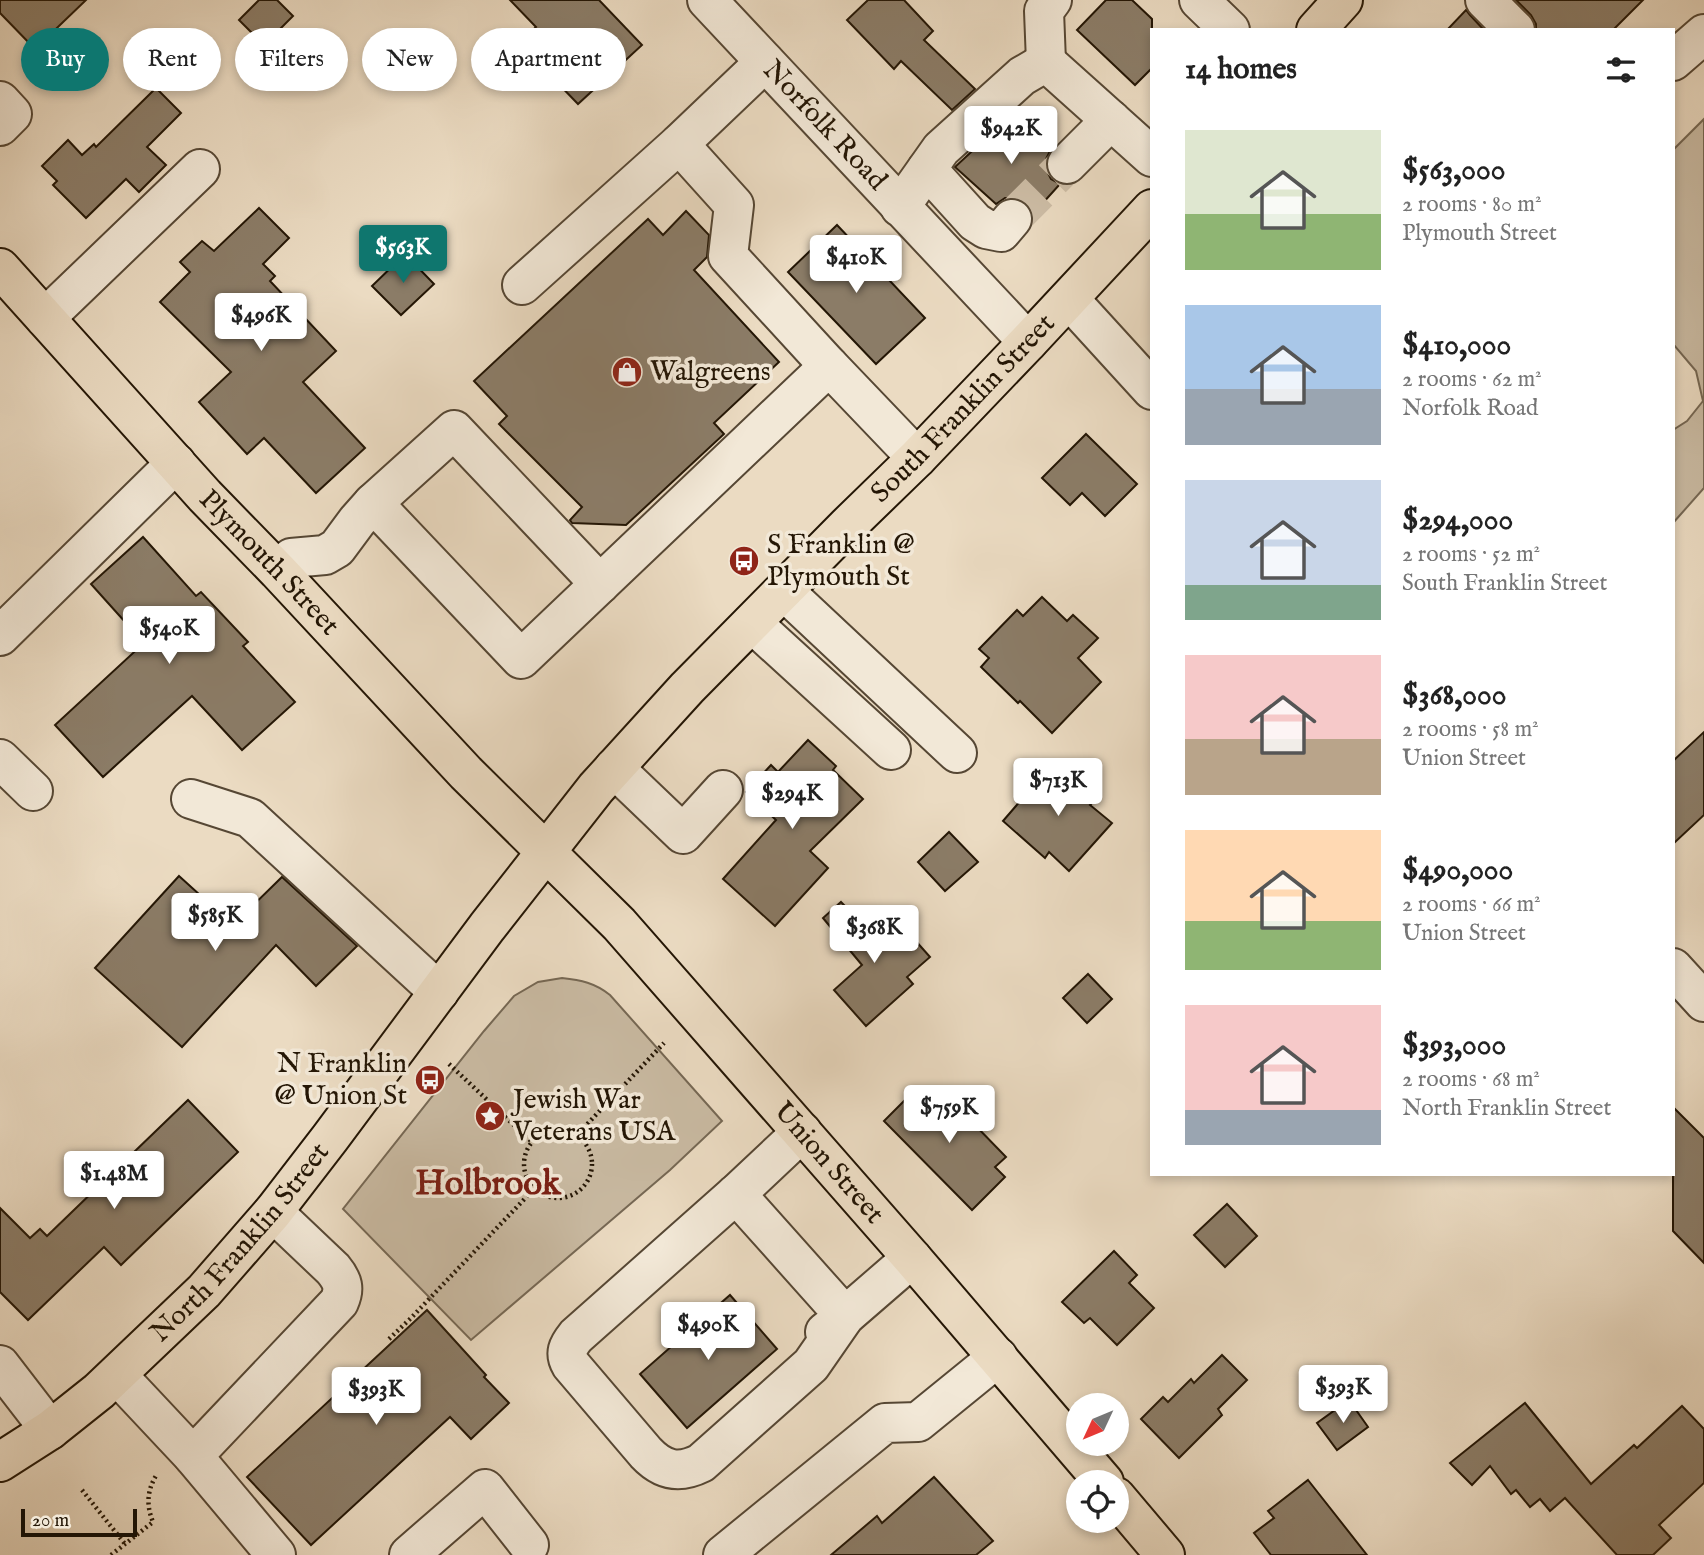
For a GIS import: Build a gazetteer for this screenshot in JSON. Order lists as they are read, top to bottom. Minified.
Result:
{"streets":{"main road":["South Franklin Street","Plymouth Street","Union Street","North Franklin Street"],"street":["Norfolk Road"]},"crossings":[["Norfolk Road","South Franklin Street"],["South Franklin Street","Plymouth Street"],["South Franklin Street","Union Street"],["South Franklin Street","North Franklin Street"],["Plymouth Street","Union Street"],["Plymouth Street","North Franklin Street"],["Union Street","North Franklin Street"]],"districts":["Holbrook"],"places":{"shop":["Walgreens"],"bus stop":["S Franklin @ Plymouth St","N Franklin @ Union St"],"place":["Jewish War Veterans USA"]},"scale_bar":"20 m","north":"bottom left","page":{"chip":["Buy","Rent","Filters","New","Apartment"],"heading":"14 homes","price":["$942K","$563K","$410K","$496K","$540K","$713K","$294K","$585K","$368K","$759K","$1.48M","$490K","$393K","$393K"],"list":[{"name":"$563,000","note":"2 rooms · 80 m² · Plymouth Street"},{"name":"$410,000","note":"2 rooms · 62 m² · Norfolk Road"},{"name":"$294,000","note":"2 rooms · 52 m² · South Franklin Street"},{"name":"$368,000","note":"2 rooms · 58 m² · Union Street"},{"name":"$490,000","note":"2 rooms · 66 m² · Union Street"},{"name":"$393,000","note":"2 rooms · 68 m² · North Franklin Street"}],"scale":"20 m"}}
